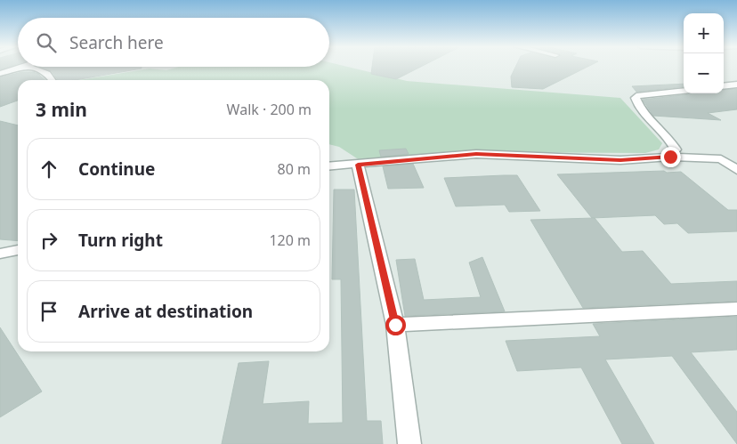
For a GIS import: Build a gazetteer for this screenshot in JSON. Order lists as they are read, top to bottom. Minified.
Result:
{"page":{"map_buttons":["+","−"],"search":"Search here","heading":["3 min","Walk · 200 m"],"list":[["Continue","80 m"],["Turn right","120 m"],"Arrive at destination"]}}
